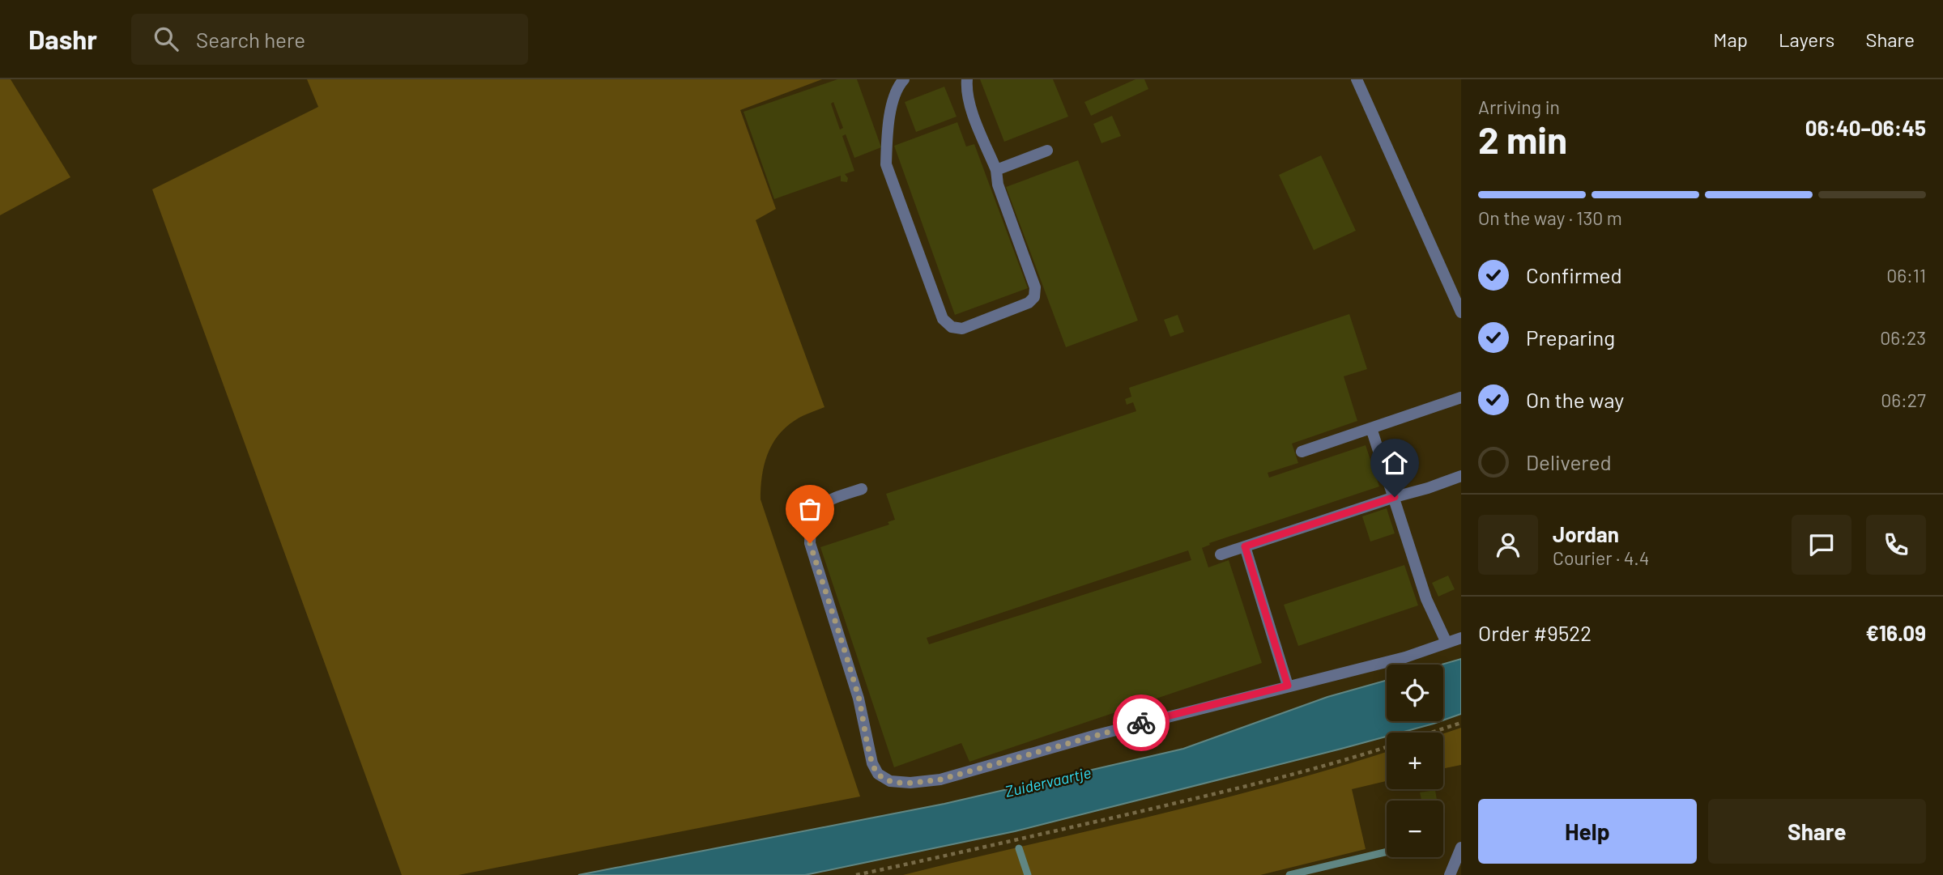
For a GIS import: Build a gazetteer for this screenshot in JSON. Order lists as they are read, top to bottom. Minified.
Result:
{"water":["Zuidervaartje"],"page":{"header":"Dashr","search":"Search here","nav":["Map","Layers","Share"],"heading":["2 min","Arriving in","06:40–06:45"],"panel":["Jordan","Courier · 4.4","Order #9522","€16.09"],"bar":"On the way · 130 m","list":[["Confirmed","06:11"],["Preparing","06:23"],["On the way","06:27"],"Delivered"],"map_buttons":["+","−"],"buttons":["Help","Share"]}}
